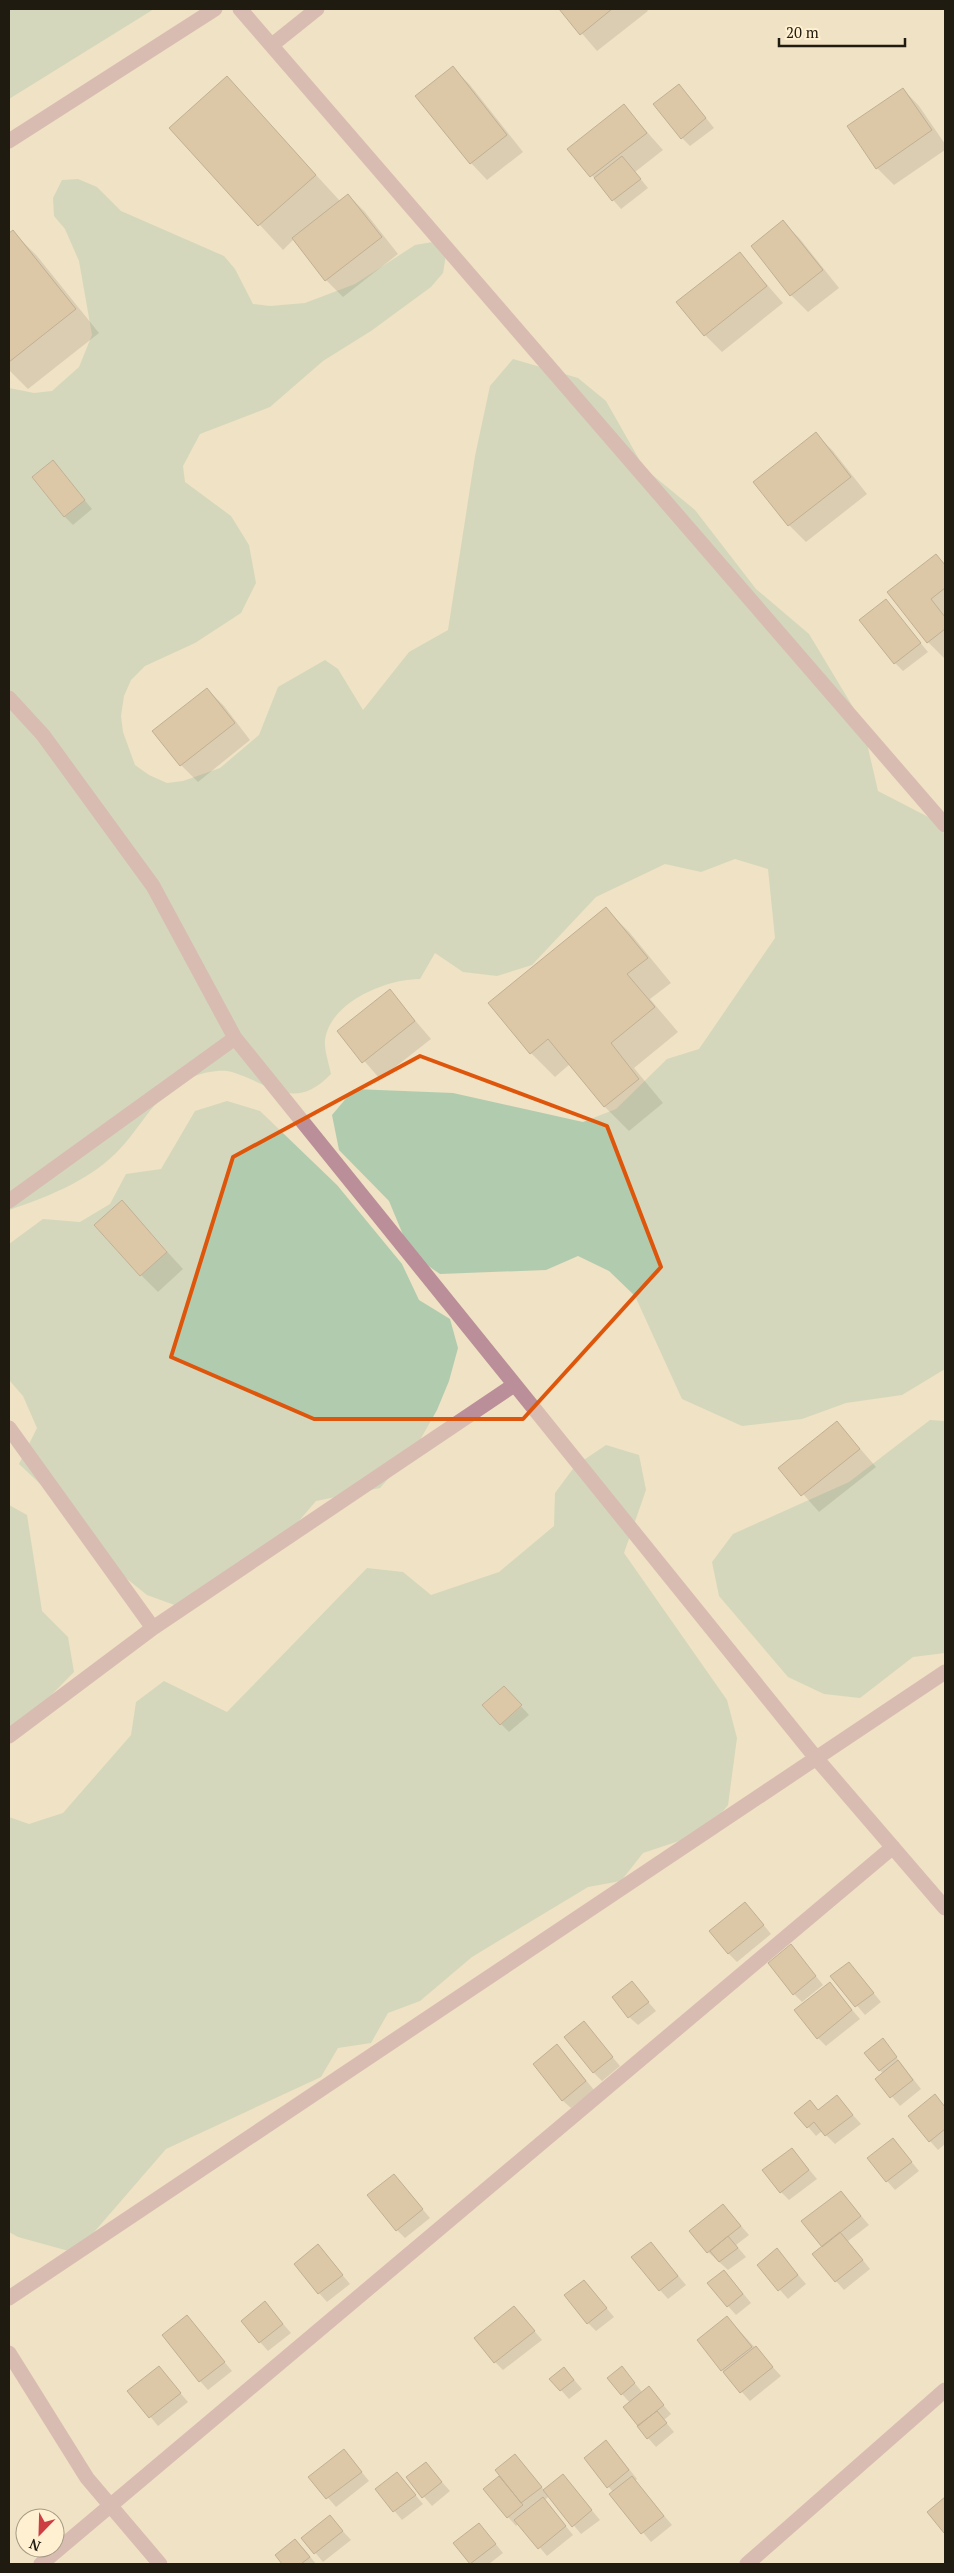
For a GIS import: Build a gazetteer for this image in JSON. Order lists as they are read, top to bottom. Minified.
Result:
{"scale_bar":"20 m","north":"bottom left"}
